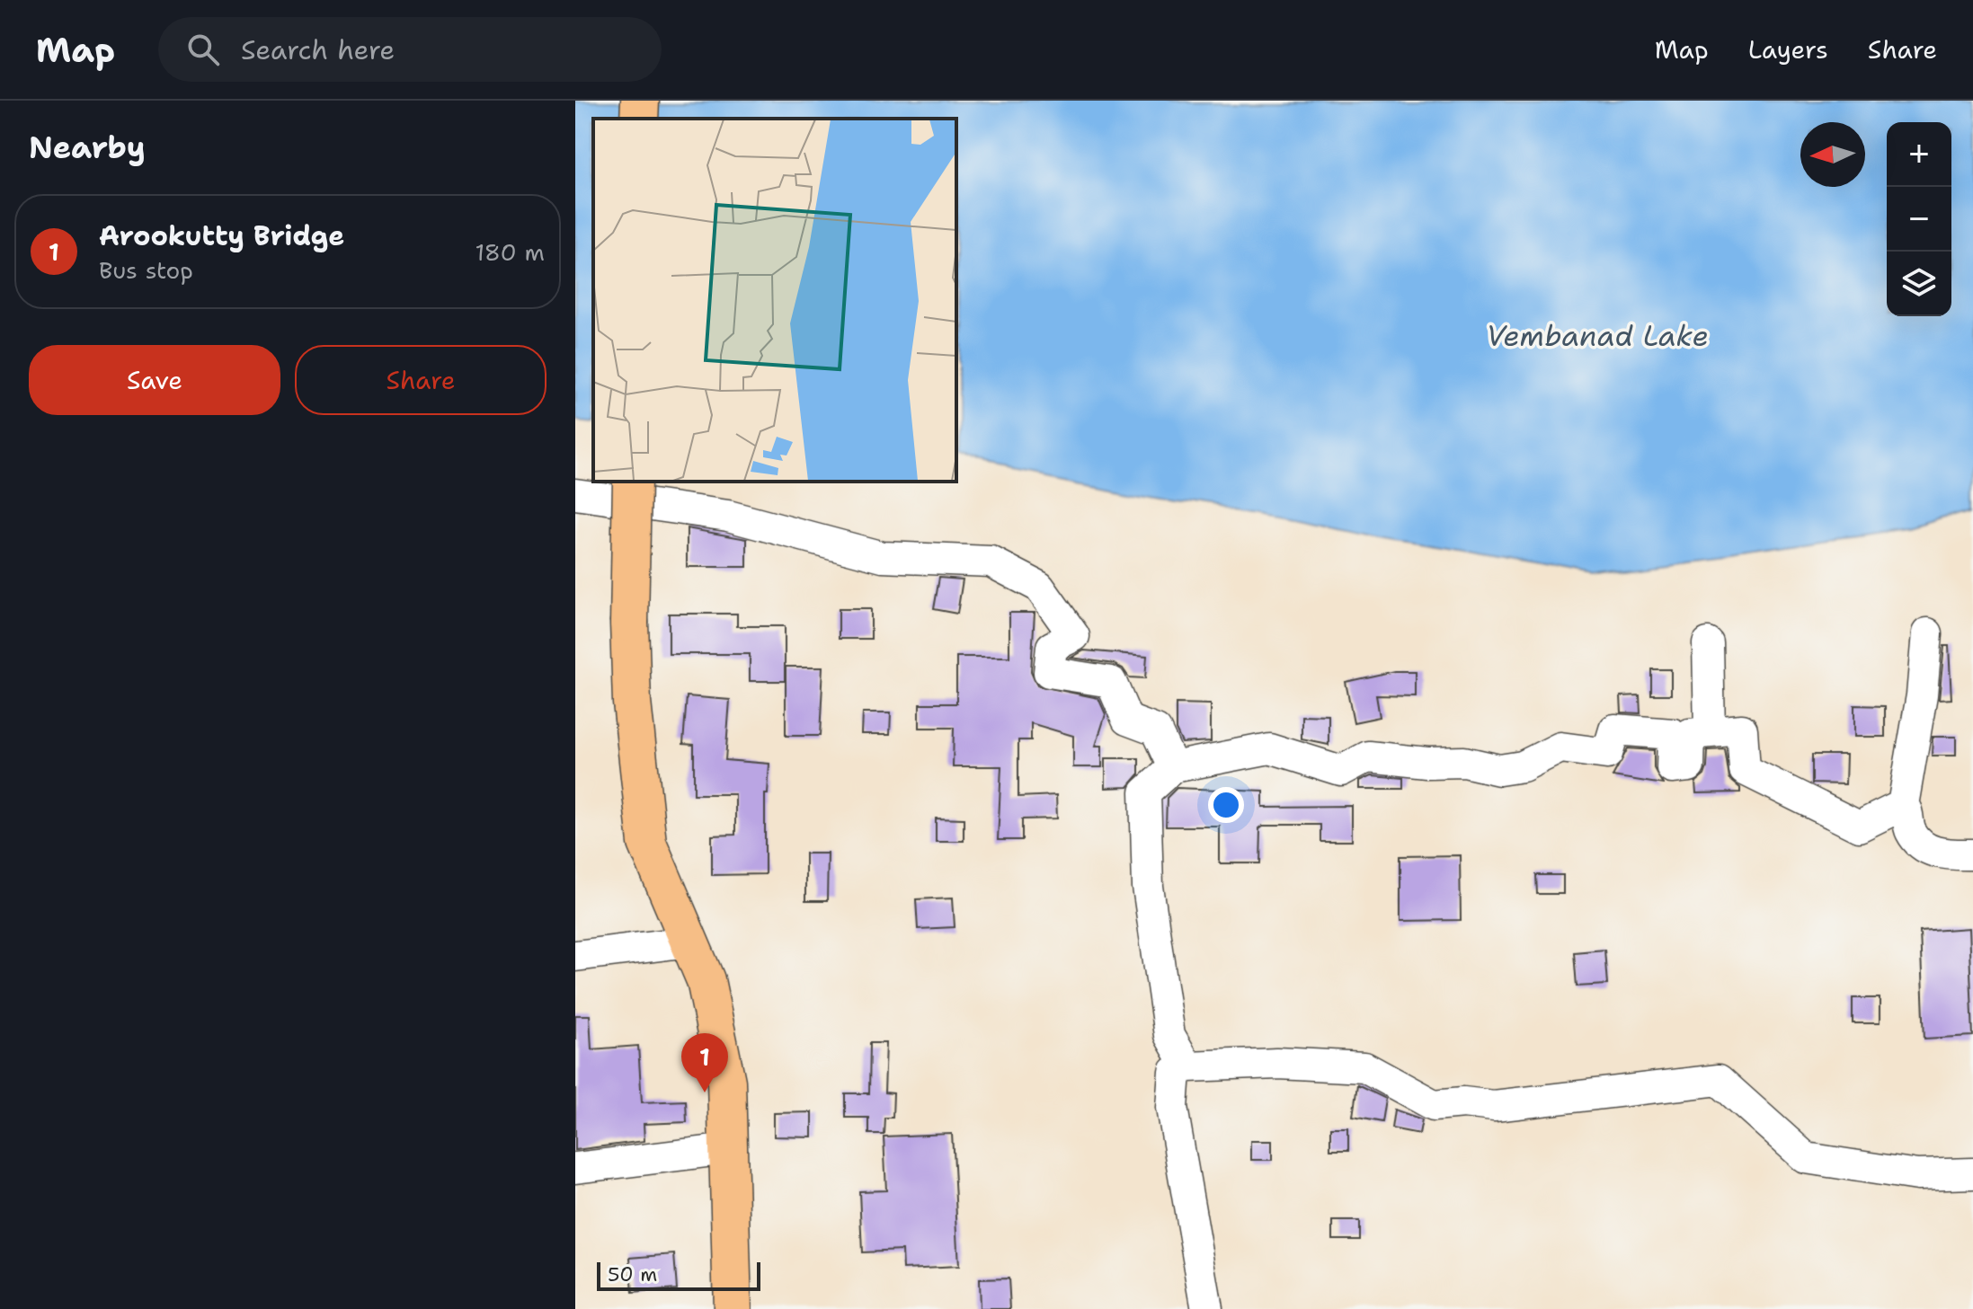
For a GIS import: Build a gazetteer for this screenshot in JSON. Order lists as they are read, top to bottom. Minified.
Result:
{"water":["Vembanad Lake"],"scale_bar":"50 m","north":"left","page":{"header":"Map","search":"Search here","nav":["Map","Layers","Share"],"heading":"Nearby","map_buttons":["+","−"],"list":[{"mark":"1","name":"Arookutty Bridge","note":"Bus stop","value":"180 m"}],"buttons":["Save","Share"],"pins":"1","scale":"50 m"}}
